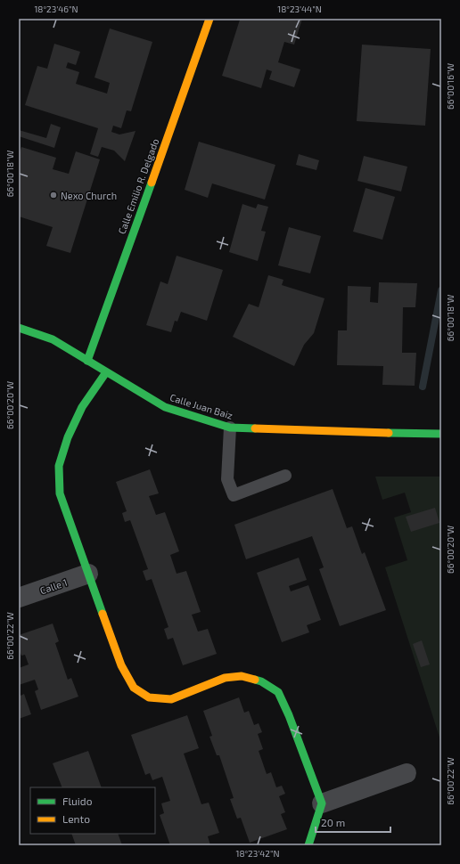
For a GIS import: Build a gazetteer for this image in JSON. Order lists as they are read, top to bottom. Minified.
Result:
{"streets":{"street":["Calle Emilio R. Delgado","Calle Juan Baiz","Calle 1"]},"crossings":[["Calle Emilio R. Delgado","Calle Juan Baiz"]],"places":["Nexo Church"],"legend":["Fluido","Lento"],"scale_bar":"20 m","coordinates":["18°23'46\"N","18°23'44\"N","66°00'16\"W","66°00'18\"W","66°00'20\"W","66°00'22\"W","18°23'42\"N"]}
